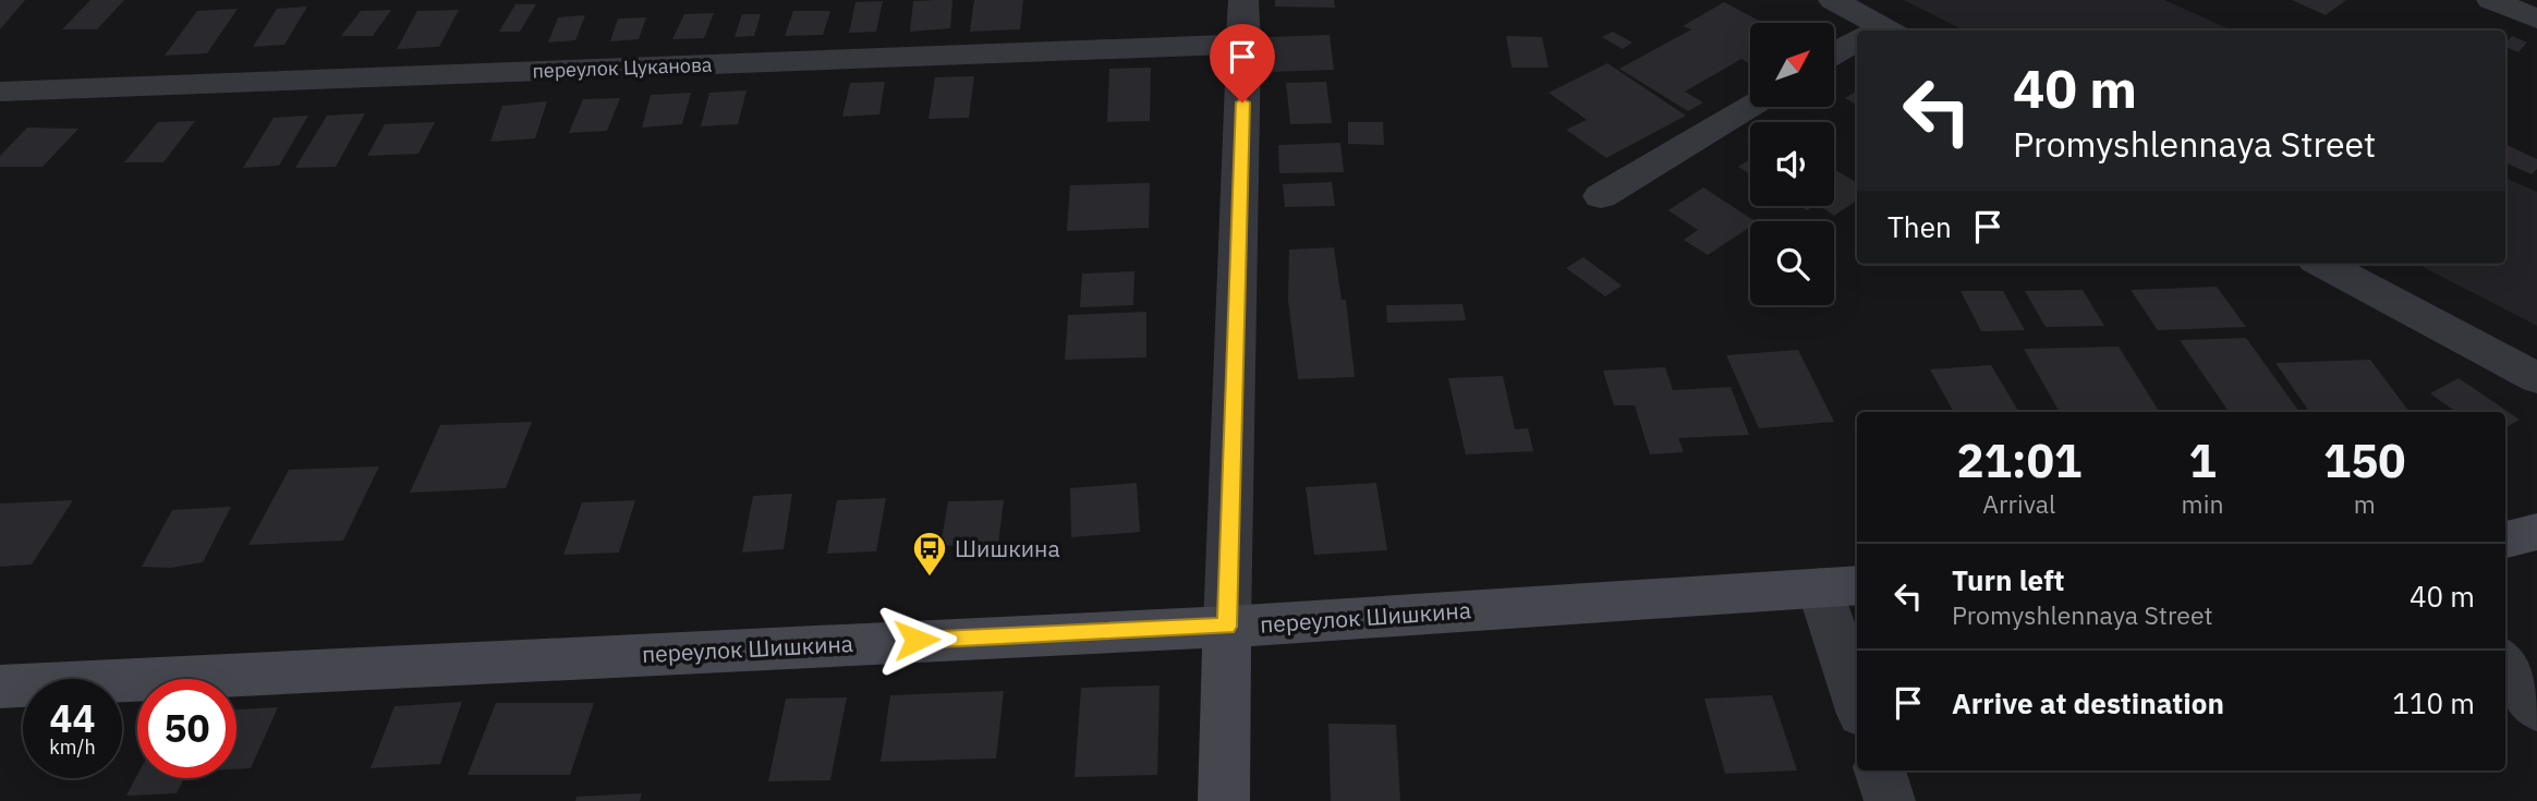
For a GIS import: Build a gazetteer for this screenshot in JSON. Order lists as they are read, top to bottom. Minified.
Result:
{"streets":{"main road":["переулок Шишкина"],"street":["переулок Цуканова"]},"places":{"bus stop":["Шишкина"]},"north":"top right","page":{"turn":["40 m","Promyshlennaya Street"],"then":"Then","eta":["21:01","Arrival","1","min","150","m"],"list":[{"name":"Turn left","note":"Promyshlennaya Street","value":"40 m"},{"name":"Arrive at destination","value":"110 m"}],"speed":"44 km/h","limit":"50"}}
